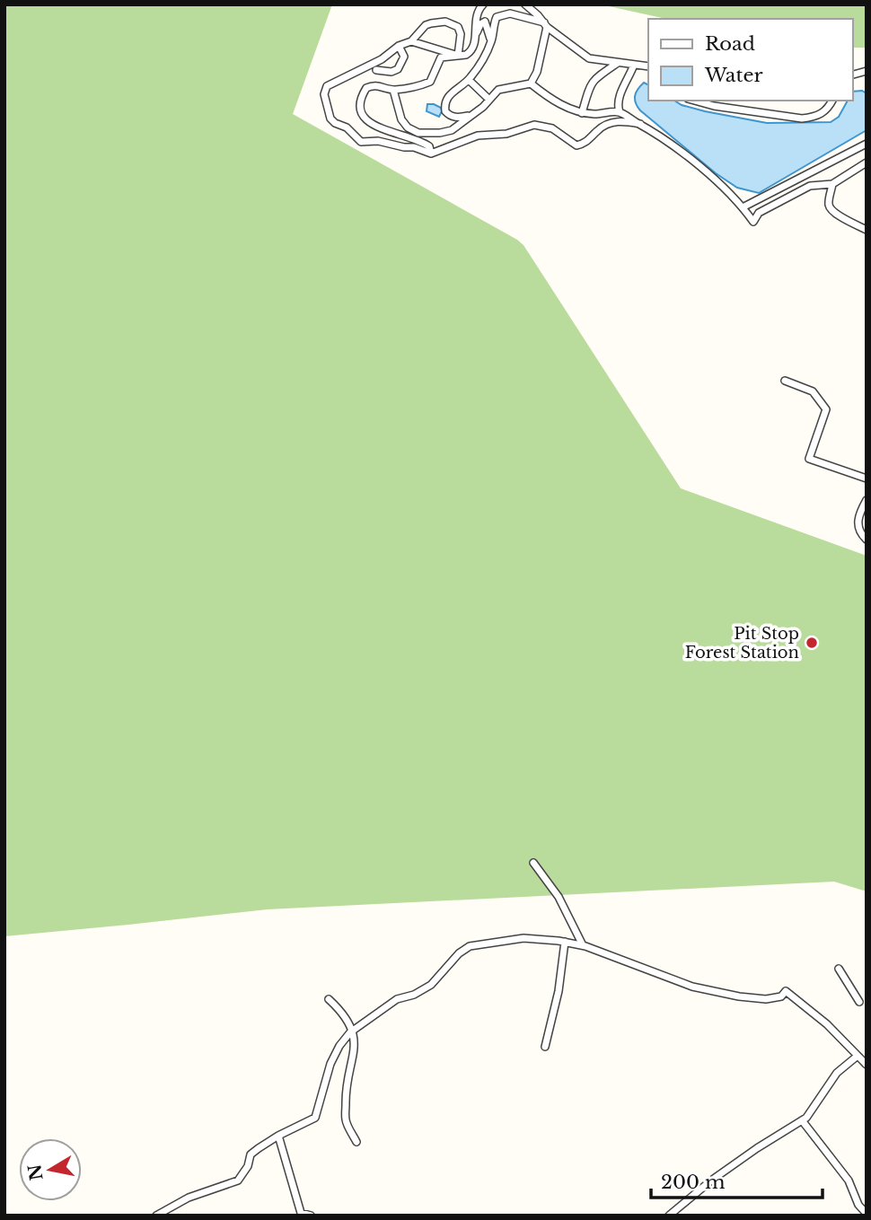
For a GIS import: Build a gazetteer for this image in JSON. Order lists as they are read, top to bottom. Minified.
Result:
{"places":["Pit Stop Forest Station"],"legend":["Road","Water"],"scale_bar":"200 m","north":"left"}
